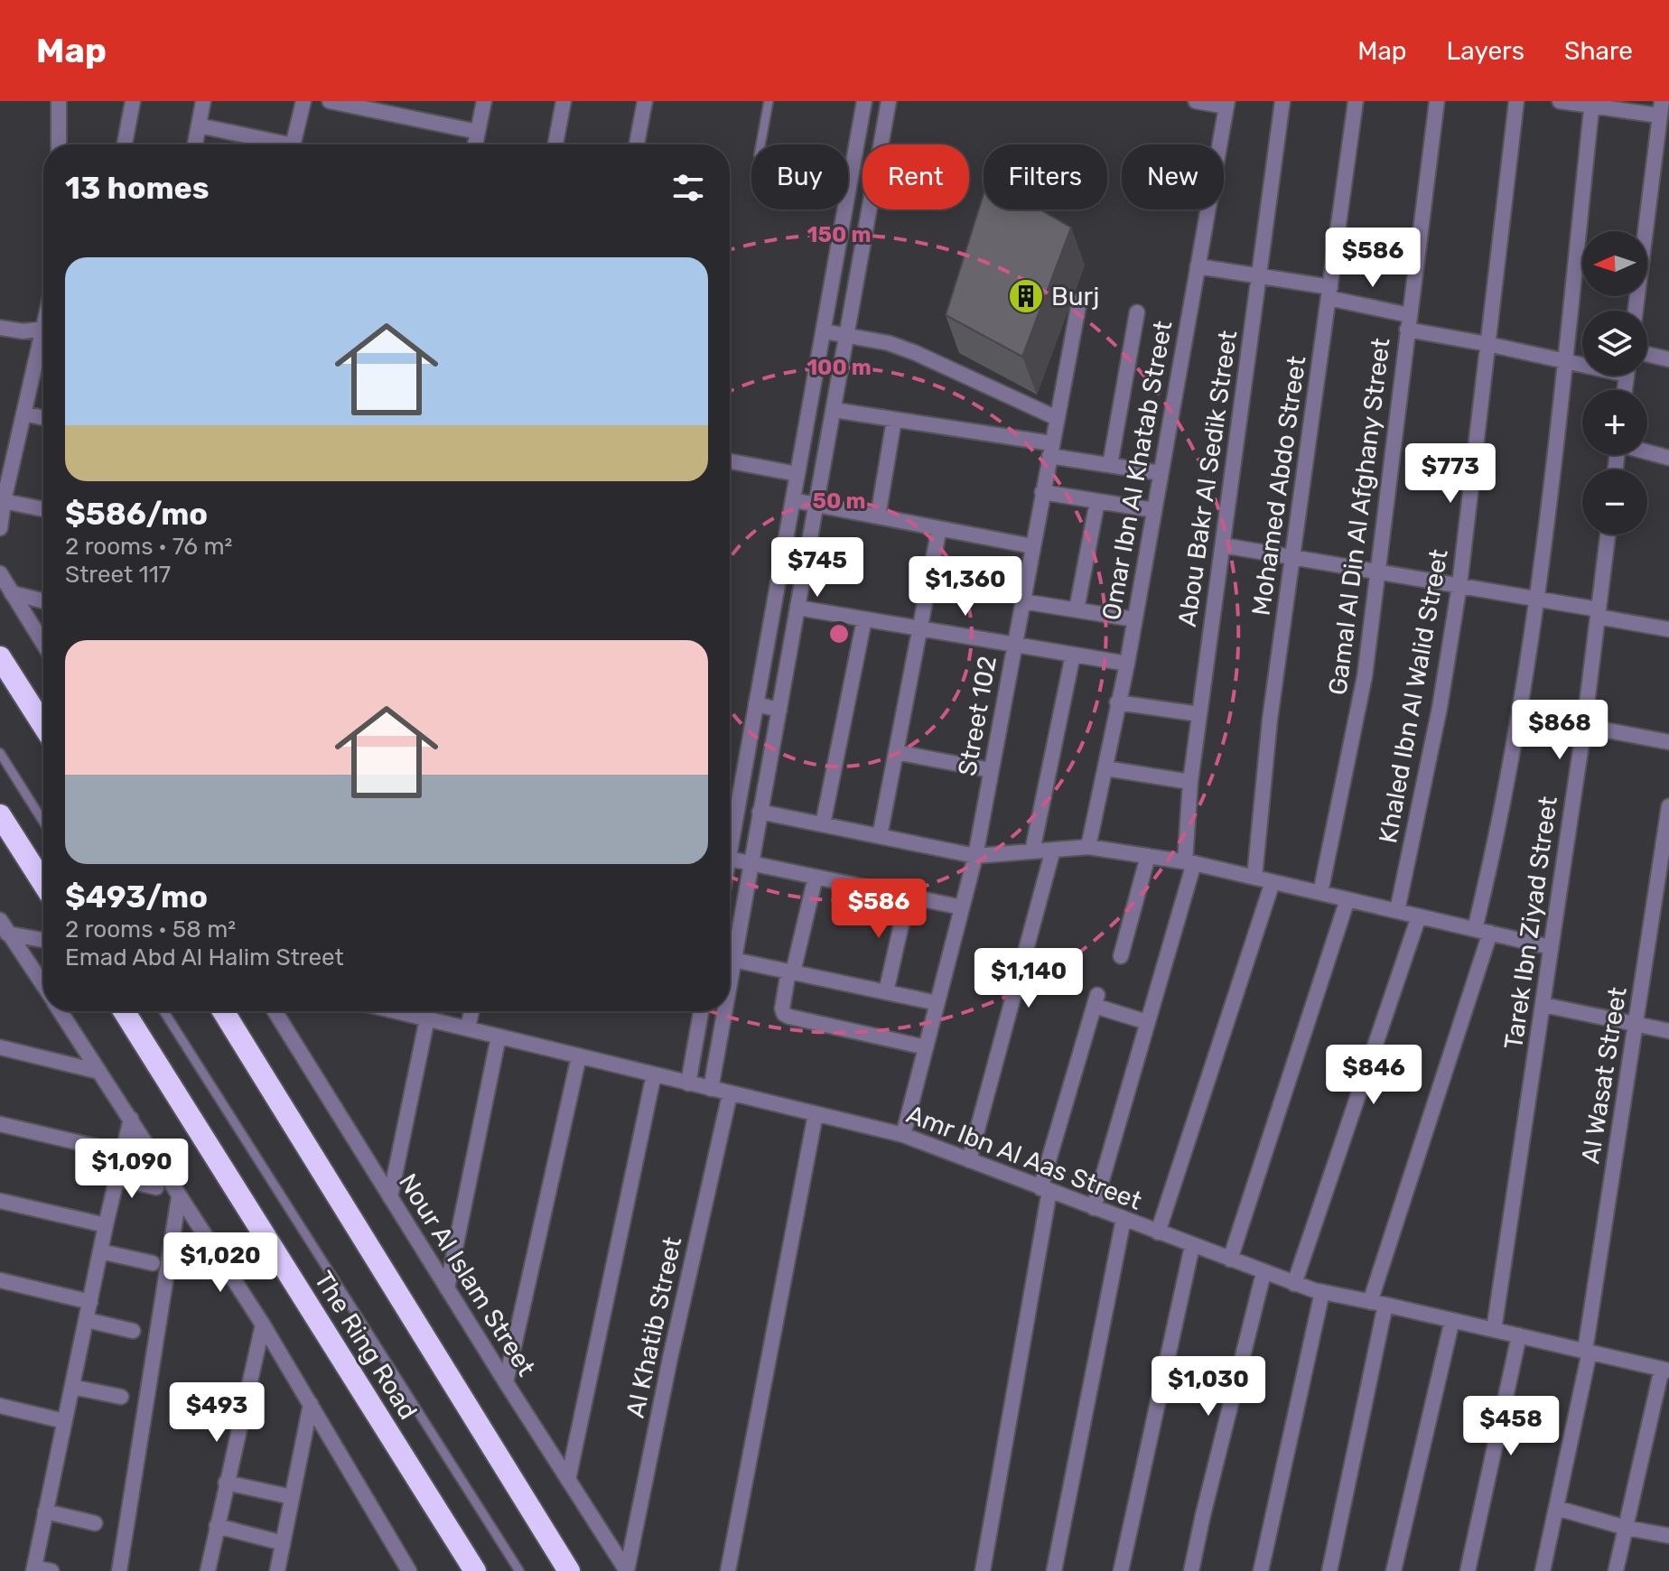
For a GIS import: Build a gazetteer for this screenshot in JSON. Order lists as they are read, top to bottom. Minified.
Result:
{"streets":{"highway":["The Ring Road"],"street":["Omar Ibn Al Khatab Street","Abou Bakr Al Sedik Street","Mohamed Abdo Street","Gamal Al Din Al Afghany Street","Khaled Ibn Al Walid Street","Street 102","Tarek Ibn Ziyad Street","Al Wasat Street","Amr Ibn Al Aas Street","Nour Al Islam Street","Al Khatib Street"]},"crossings":[["Abou Bakr Al Sedik Street","Amr Ibn Al Aas Street"],["Street 102","Amr Ibn Al Aas Street"],["Tarek Ibn Ziyad Street","Amr Ibn Al Aas Street"],["Al Wasat Street","Amr Ibn Al Aas Street"],["Amr Ibn Al Aas Street","Al Khatib Street"],["Nour Al Islam Street","Al Khatib Street"]],"places":{"building":["Burj"]},"north":"left","page":{"header":"Map","nav":["Map","Layers","Share"],"chip":["Buy","Rent","Filters","New"],"heading":"13 homes","price":["$586","$773","$745","$1,360","$868","$586","$1,140","$846","$1,090","$1,020","$1,030","$493","$458"],"map_buttons":["+","−"],"list":[{"name":"$586/mo","note":"2 rooms · 76 m² · Street 117"},{"name":"$493/mo","note":"2 rooms · 58 m² · Emad Abd Al Halim Street"}]},"rings":["150 m","100 m","50 m"]}
